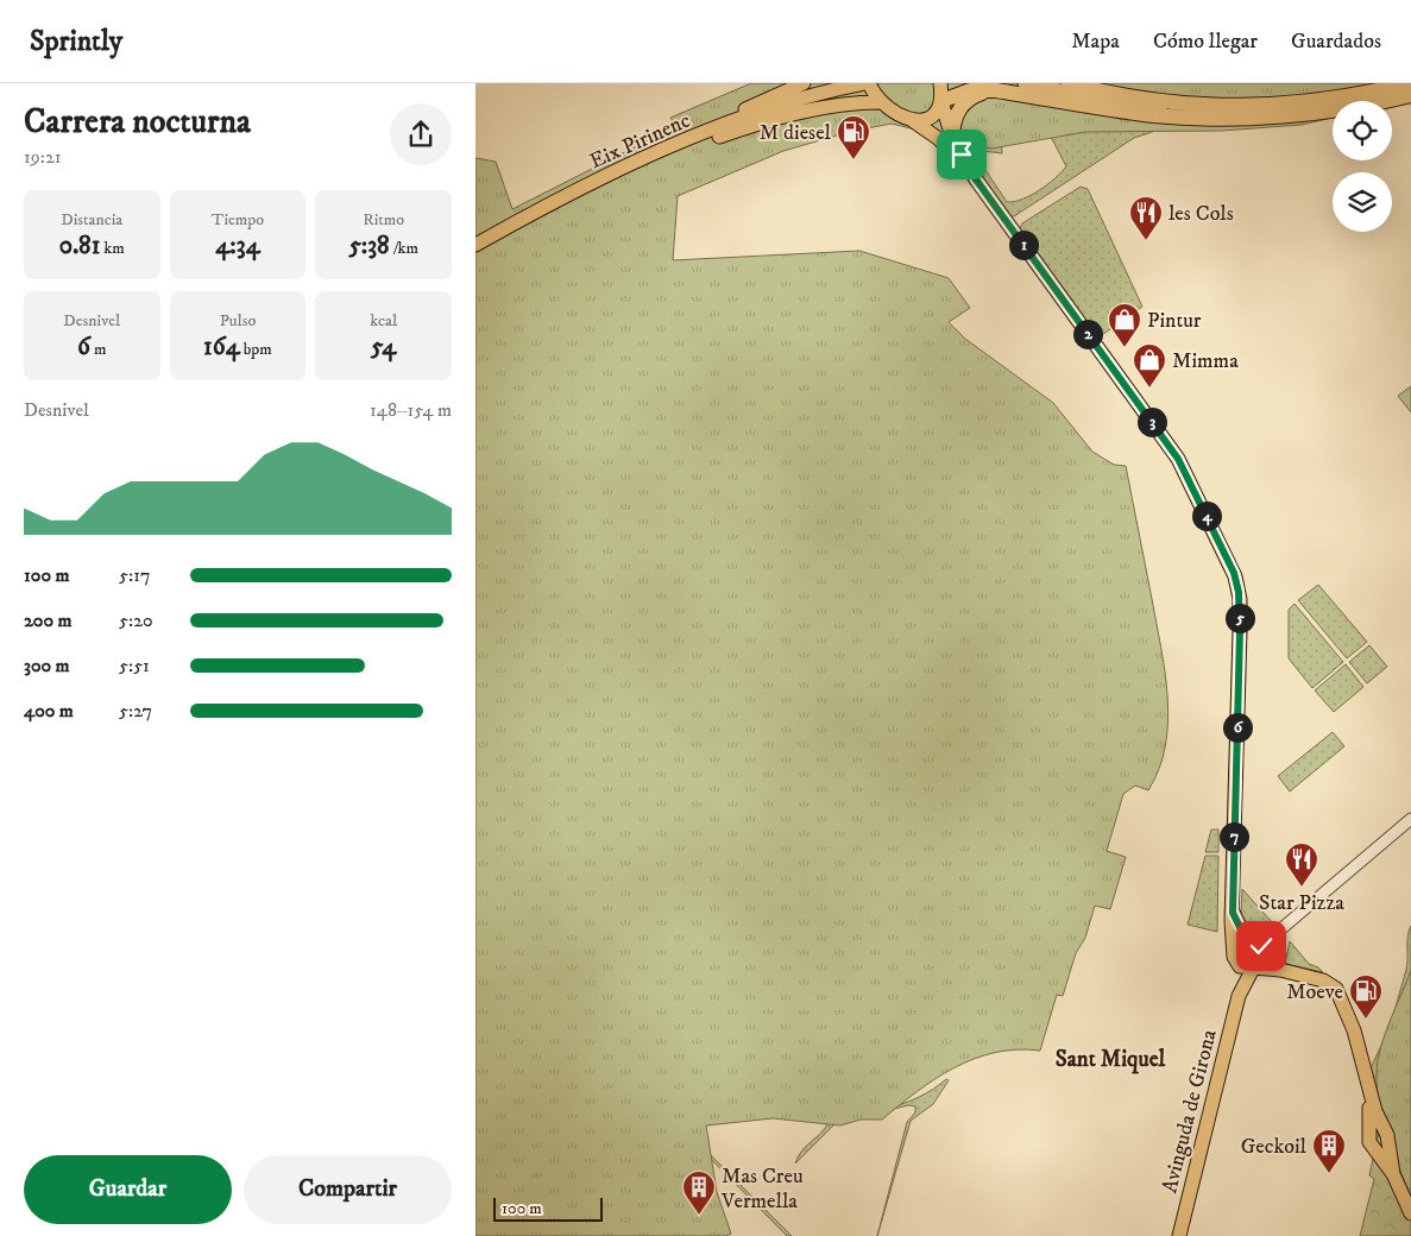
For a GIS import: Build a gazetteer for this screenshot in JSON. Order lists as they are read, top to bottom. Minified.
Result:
{"streets":{"main road":["Eix Pirinenc","Avinguda de Girona"]},"districts":["Sant Miquel"],"places":{"fuel station":["M diesel","Moeve"],"restaurant":["les Cols","Star Pizza"],"shop":["Pintur","Mimma"],"building":["Geckoil","Mas Creu Vermella"]},"scale_bar":"100 m","page":{"header":"Sprintly","nav":["Mapa","Cómo llegar","Guardados"],"heading":["Carrera nocturna","19:21"],"stats":[["Distancia","0.81 km"],["Tiempo","4:34"],["Ritmo","5:38 /km"],["Desnivel","6 m"],["Pulso","164 bpm"],["kcal","54"]],"pins":["1","2","3","4","5","6","7"],"chart":["Desnivel","148–154 m"],"list":[{"name":"100 m","note":"5:17"},{"name":"200 m","note":"5:20"},{"name":"300 m","note":"5:51"},{"name":"400 m","note":"5:27"}],"buttons":["Guardar","Compartir"],"scale":"100 m"}}
